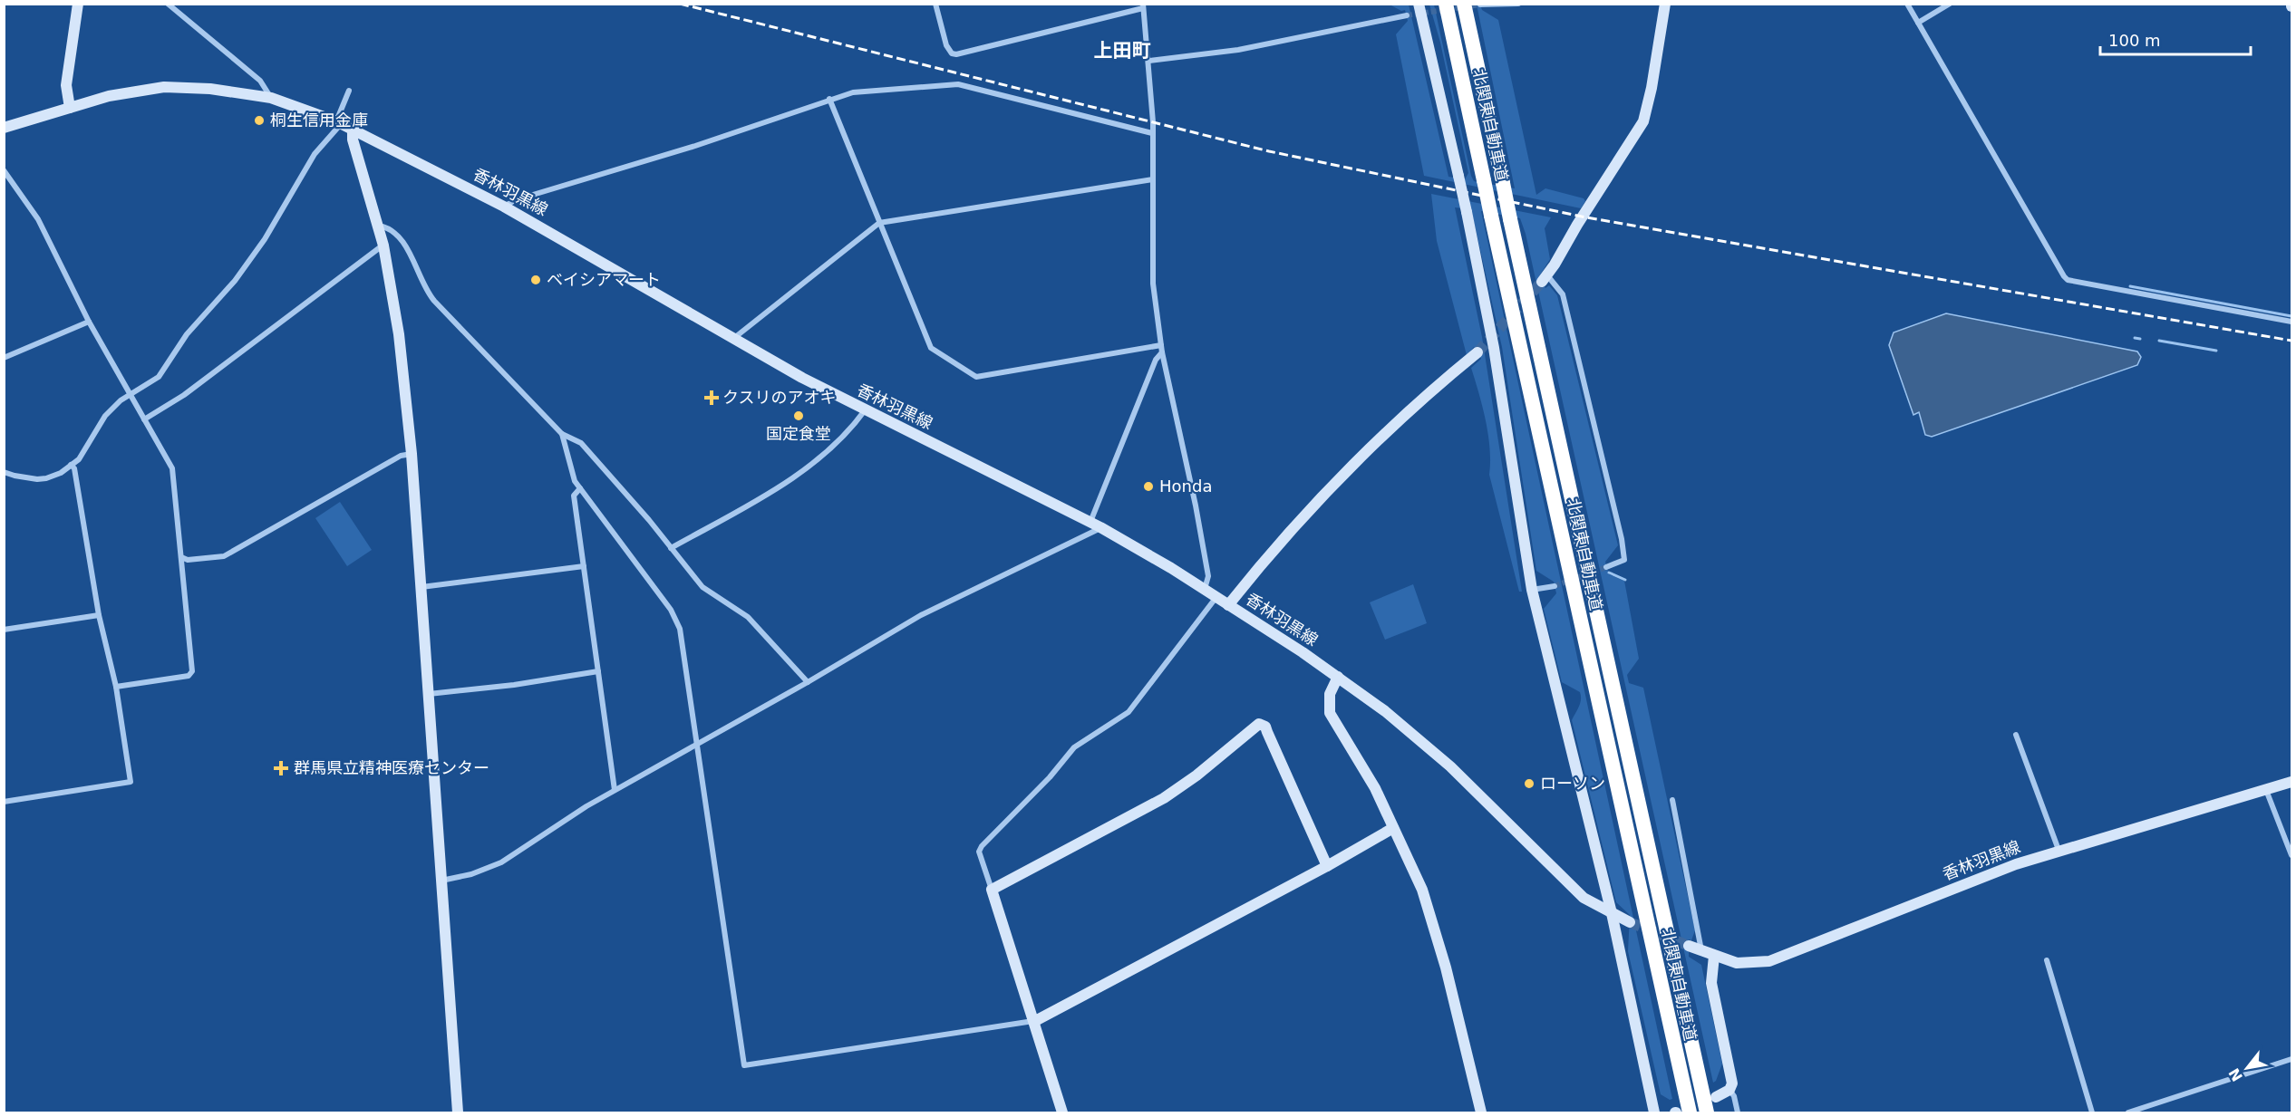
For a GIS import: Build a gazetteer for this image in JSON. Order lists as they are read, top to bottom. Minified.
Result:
{"streets":{"highway":["北関東自動車道"],"street":["香林羽黒線"]},"districts":["上田町"],"places":{"other":["桐生信用金庫","ベイシアマート","国定食堂","Honda","ローソン"],"health":["クスリのアオキ","群馬県立精神医療センター"]},"scale_bar":"100 m","north":"bottom left"}
